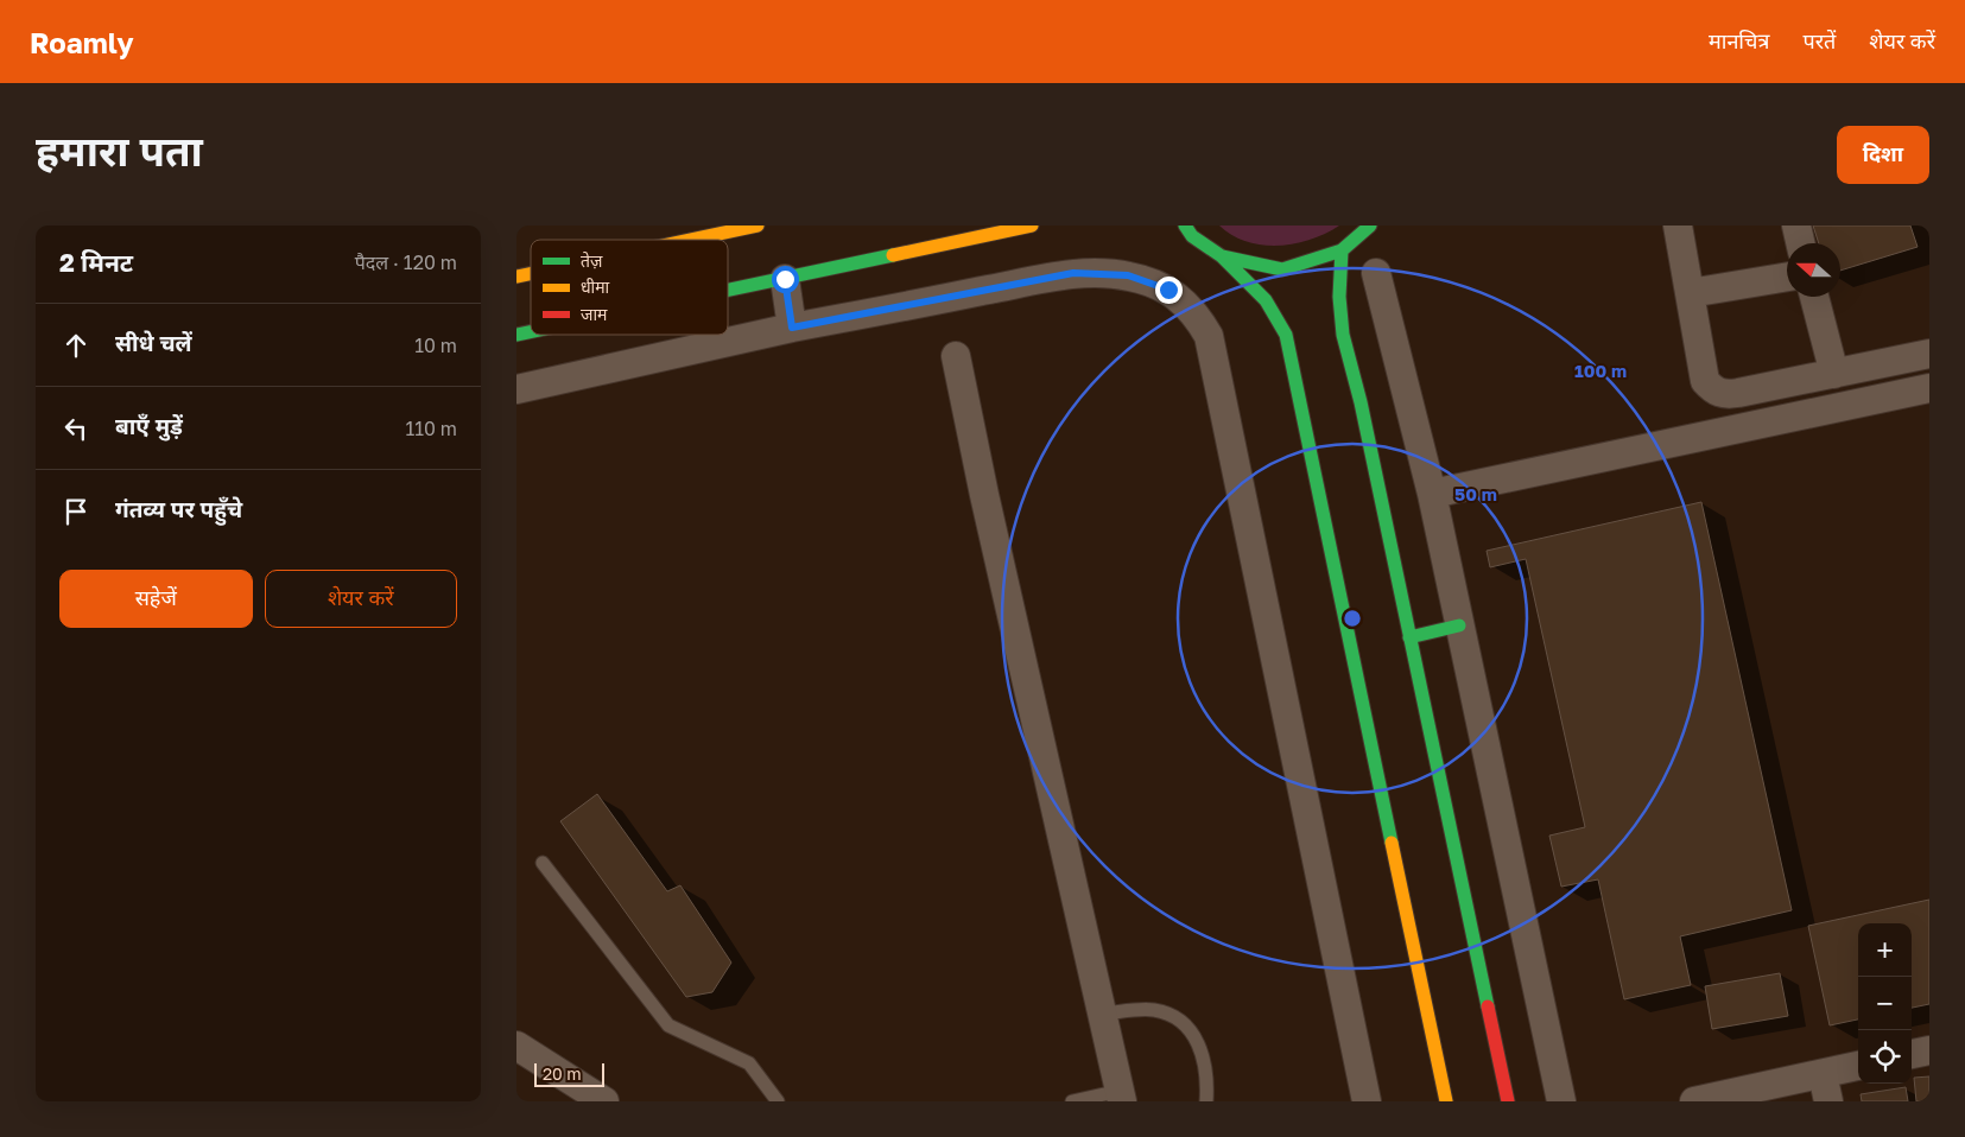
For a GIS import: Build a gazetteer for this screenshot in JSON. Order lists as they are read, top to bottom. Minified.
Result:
{"legend":["तेज़","धीमा","जाम"],"scale_bar":"20 m","north":"left","page":{"header":"Roamly","nav":["मानचित्र","परतें","शेयर करें"],"title":"हमारा पता","buttons":["दिशा",["सहेजें","शेयर करें"]],"heading":["2 मिनट","पैदल · 120 m"],"list":[["सीधे चलें","10 m"],["बाएँ मुड़ें","110 m"],"गंतव्य पर पहुँचे"],"map_buttons":["+","−"],"scale":"20 m"},"rings":["100 m","50 m"]}
